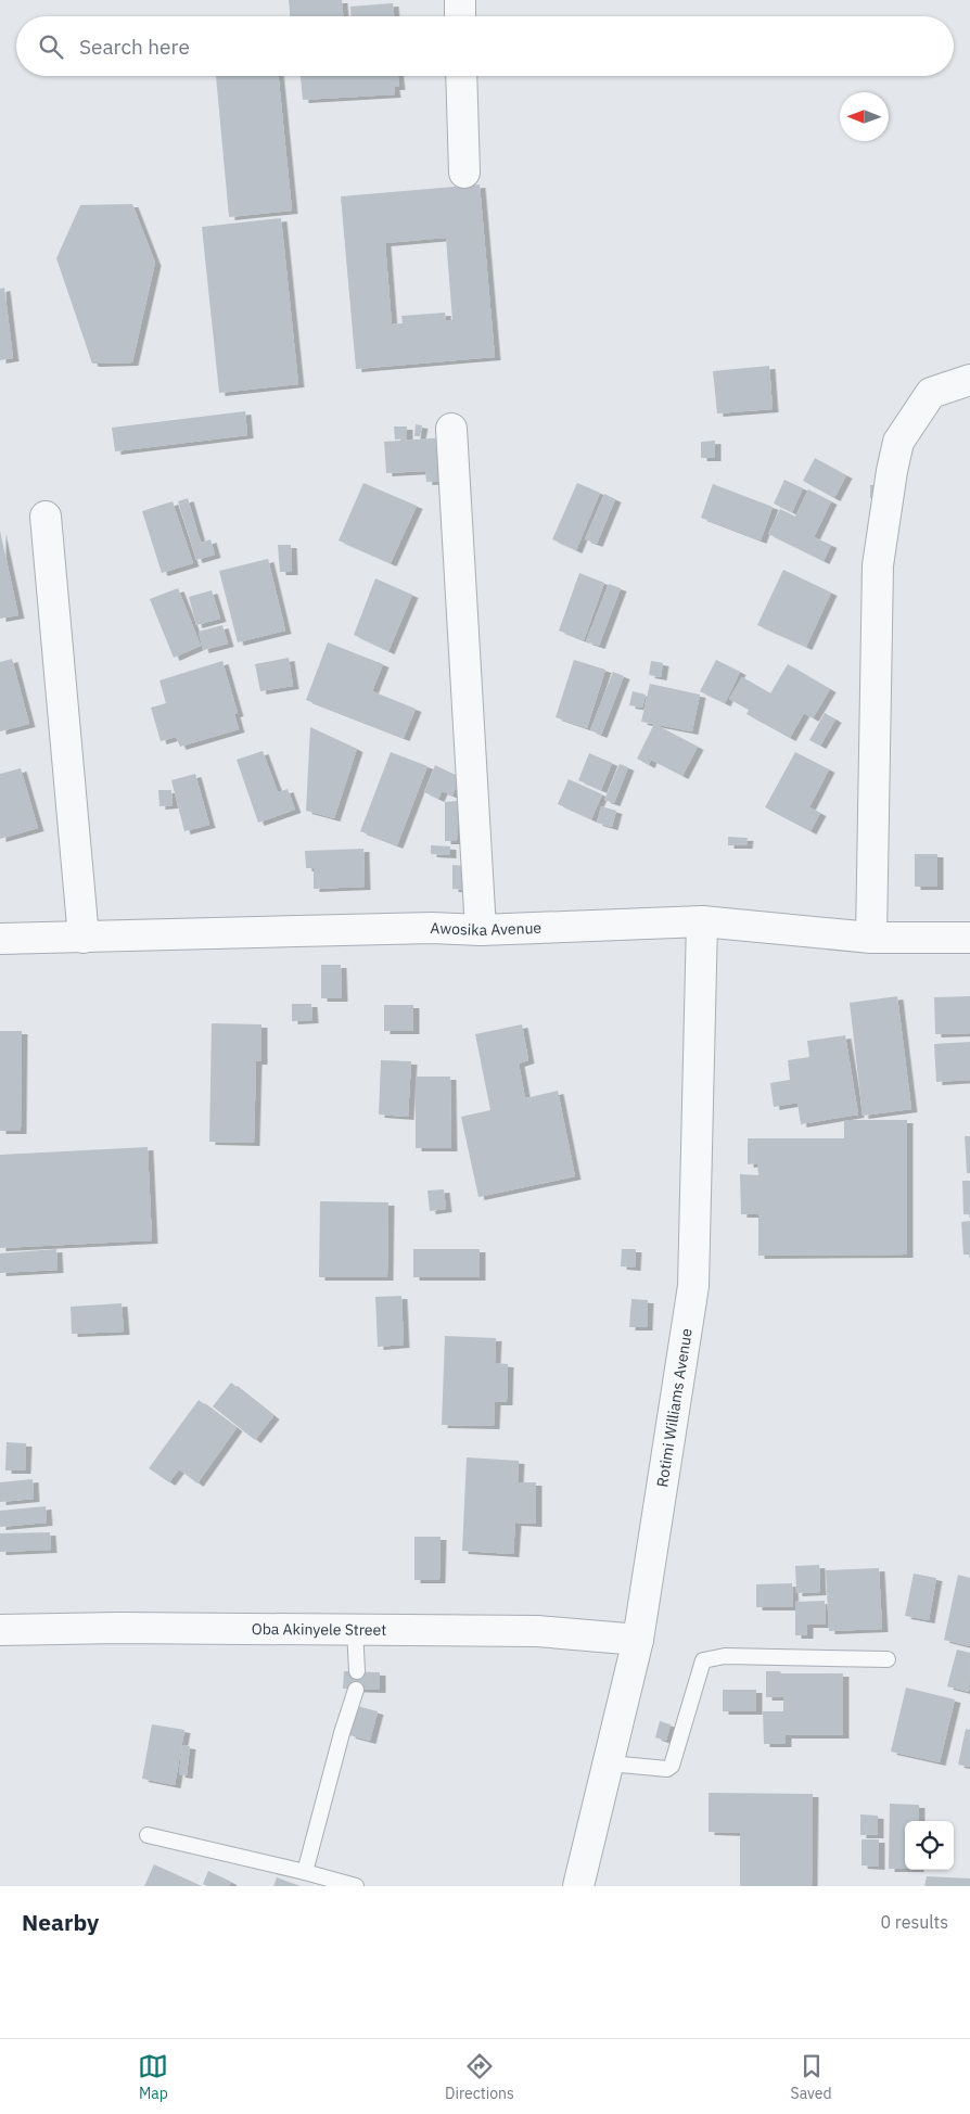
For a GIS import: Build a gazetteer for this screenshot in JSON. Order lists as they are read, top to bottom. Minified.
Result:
{"streets":{"street":["Awosika Avenue","Rotimi Williams Avenue","Oba Akinyele Street"]},"crossings":[["Awosika Avenue","Rotimi Williams Avenue"],["Rotimi Williams Avenue","Oba Akinyele Street"]],"north":"left","page":{"search":"Search here","heading":["Nearby","0 results"],"nav":["Map","Directions","Saved"]}}
